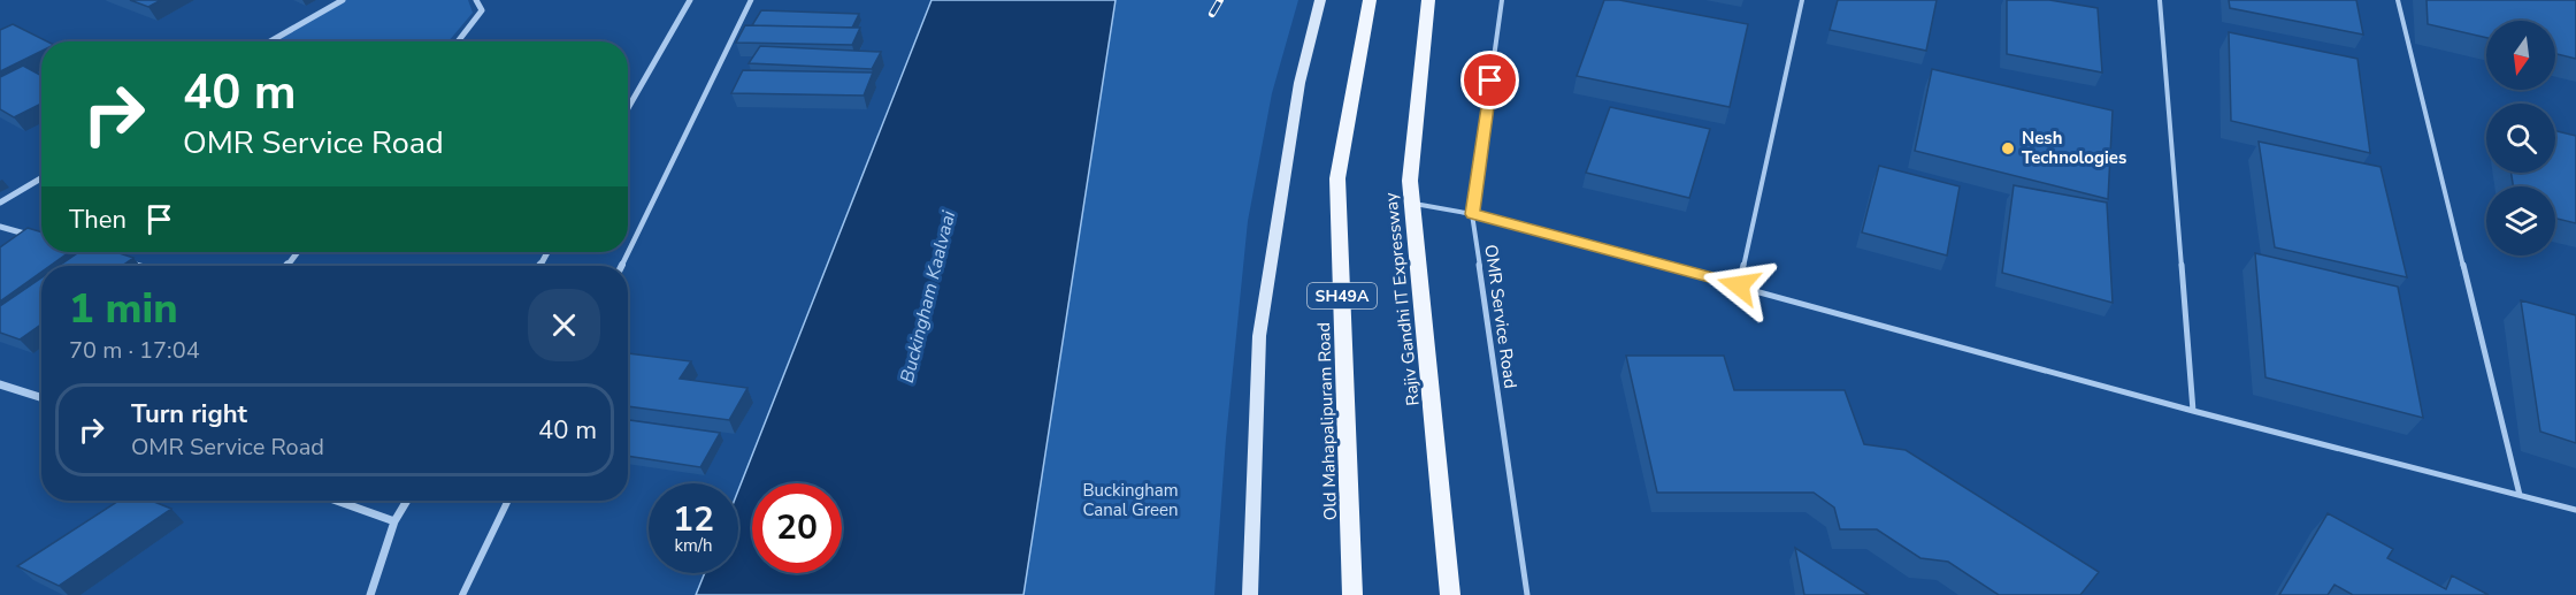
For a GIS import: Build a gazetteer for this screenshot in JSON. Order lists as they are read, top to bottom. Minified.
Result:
{"streets":{"main road":["SH49A","Rajiv Gandhi IT Expressway","Old Mahapalipuram Road"],"lane":["OMR Service Road"]},"water":["Buckingham Kaalvaai"],"parks":["Buckingham Canal Green"],"places":["Nesh Technologies"],"north":"bottom","page":{"turn":["40 m","OMR Service Road"],"then":"Then","heading":["1 min","70 m · 17:04"],"list":[{"name":"Turn right","note":"OMR Service Road","value":"40 m"}],"speed":"12 km/h","limit":"20"}}
